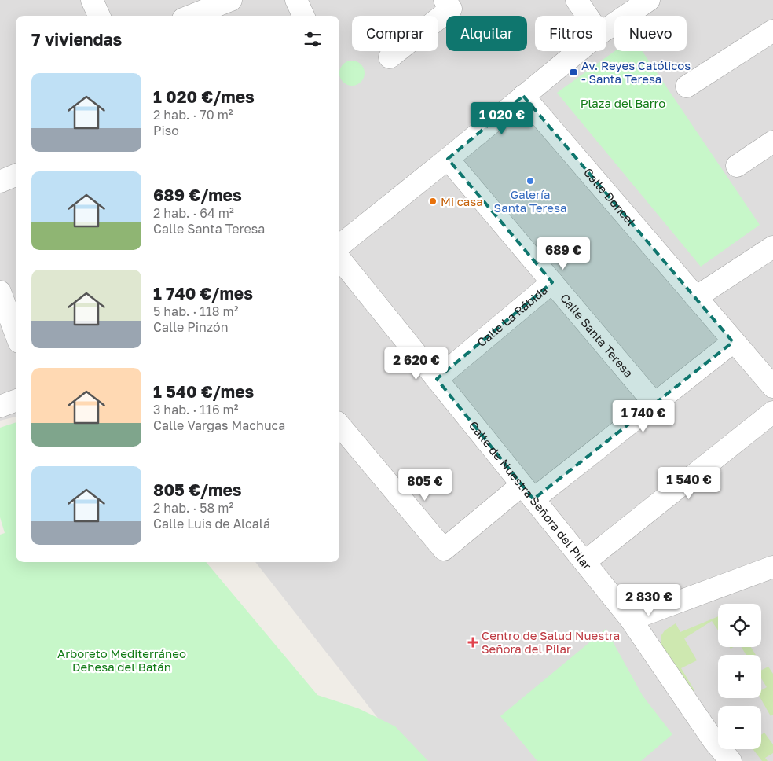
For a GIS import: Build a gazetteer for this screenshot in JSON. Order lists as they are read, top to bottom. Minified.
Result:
{"streets":{"street":["Calle Doncel","Calle La Rábida","Calle Santa Teresa","Calle de Nuestra Señora del Pilar"]},"crossings":[["Calle La Rábida","Calle Santa Teresa"],["Calle La Rábida","Calle de Nuestra Señora del Pilar"]],"parks":["Plaza del Barro","Arboreto Mediterráneo Dehesa del Batán"],"places":{"transit":["Av. Reyes Católicos - Santa Teresa"],"other":["Galería Santa Teresa","Mi casa"],"health":["Centro de Salud Nuestra Señora del Pilar"]},"page":{"chip":["Comprar","Alquilar","Filtros","Nuevo"],"heading":"7 viviendas","list":[{"name":"1 020 €/mes","note":"2 hab. · 70 m² · Piso"},{"name":"689 €/mes","note":"2 hab. · 64 m² · Calle Santa Teresa"},{"name":"1 740 €/mes","note":"5 hab. · 118 m² · Calle Pinzón"},{"name":"1 540 €/mes","note":"3 hab. · 116 m² · Calle Vargas Machuca"},{"name":"805 €/mes","note":"2 hab. · 58 m² · Calle Luis de Alcalá"}],"price":["1 020 €","689 €","2 620 €","1 740 €","1 540 €","805 €","2 830 €"],"map_buttons":["+","−"]}}
